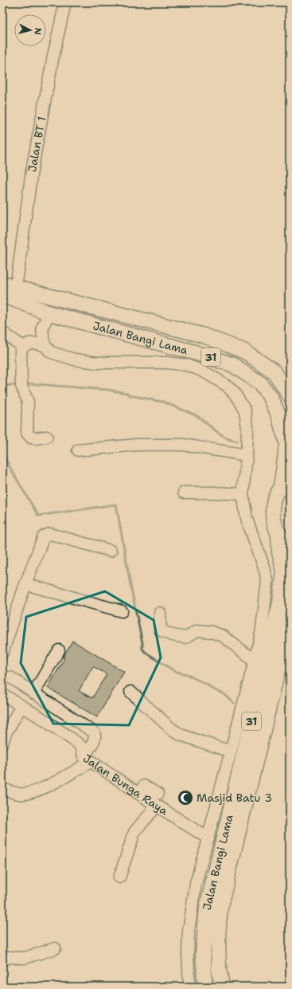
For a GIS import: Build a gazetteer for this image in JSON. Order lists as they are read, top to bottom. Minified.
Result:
{"streets":{"main road":["Jalan Bangi Lama","31"],"street":["Jalan BT 1","Jalan Bunga Raya"]},"crossings":[["Jalan BT 1","Jalan Bangi Lama"]],"places":{"mosque":["Masjid Batu 3"]},"north":"right"}
